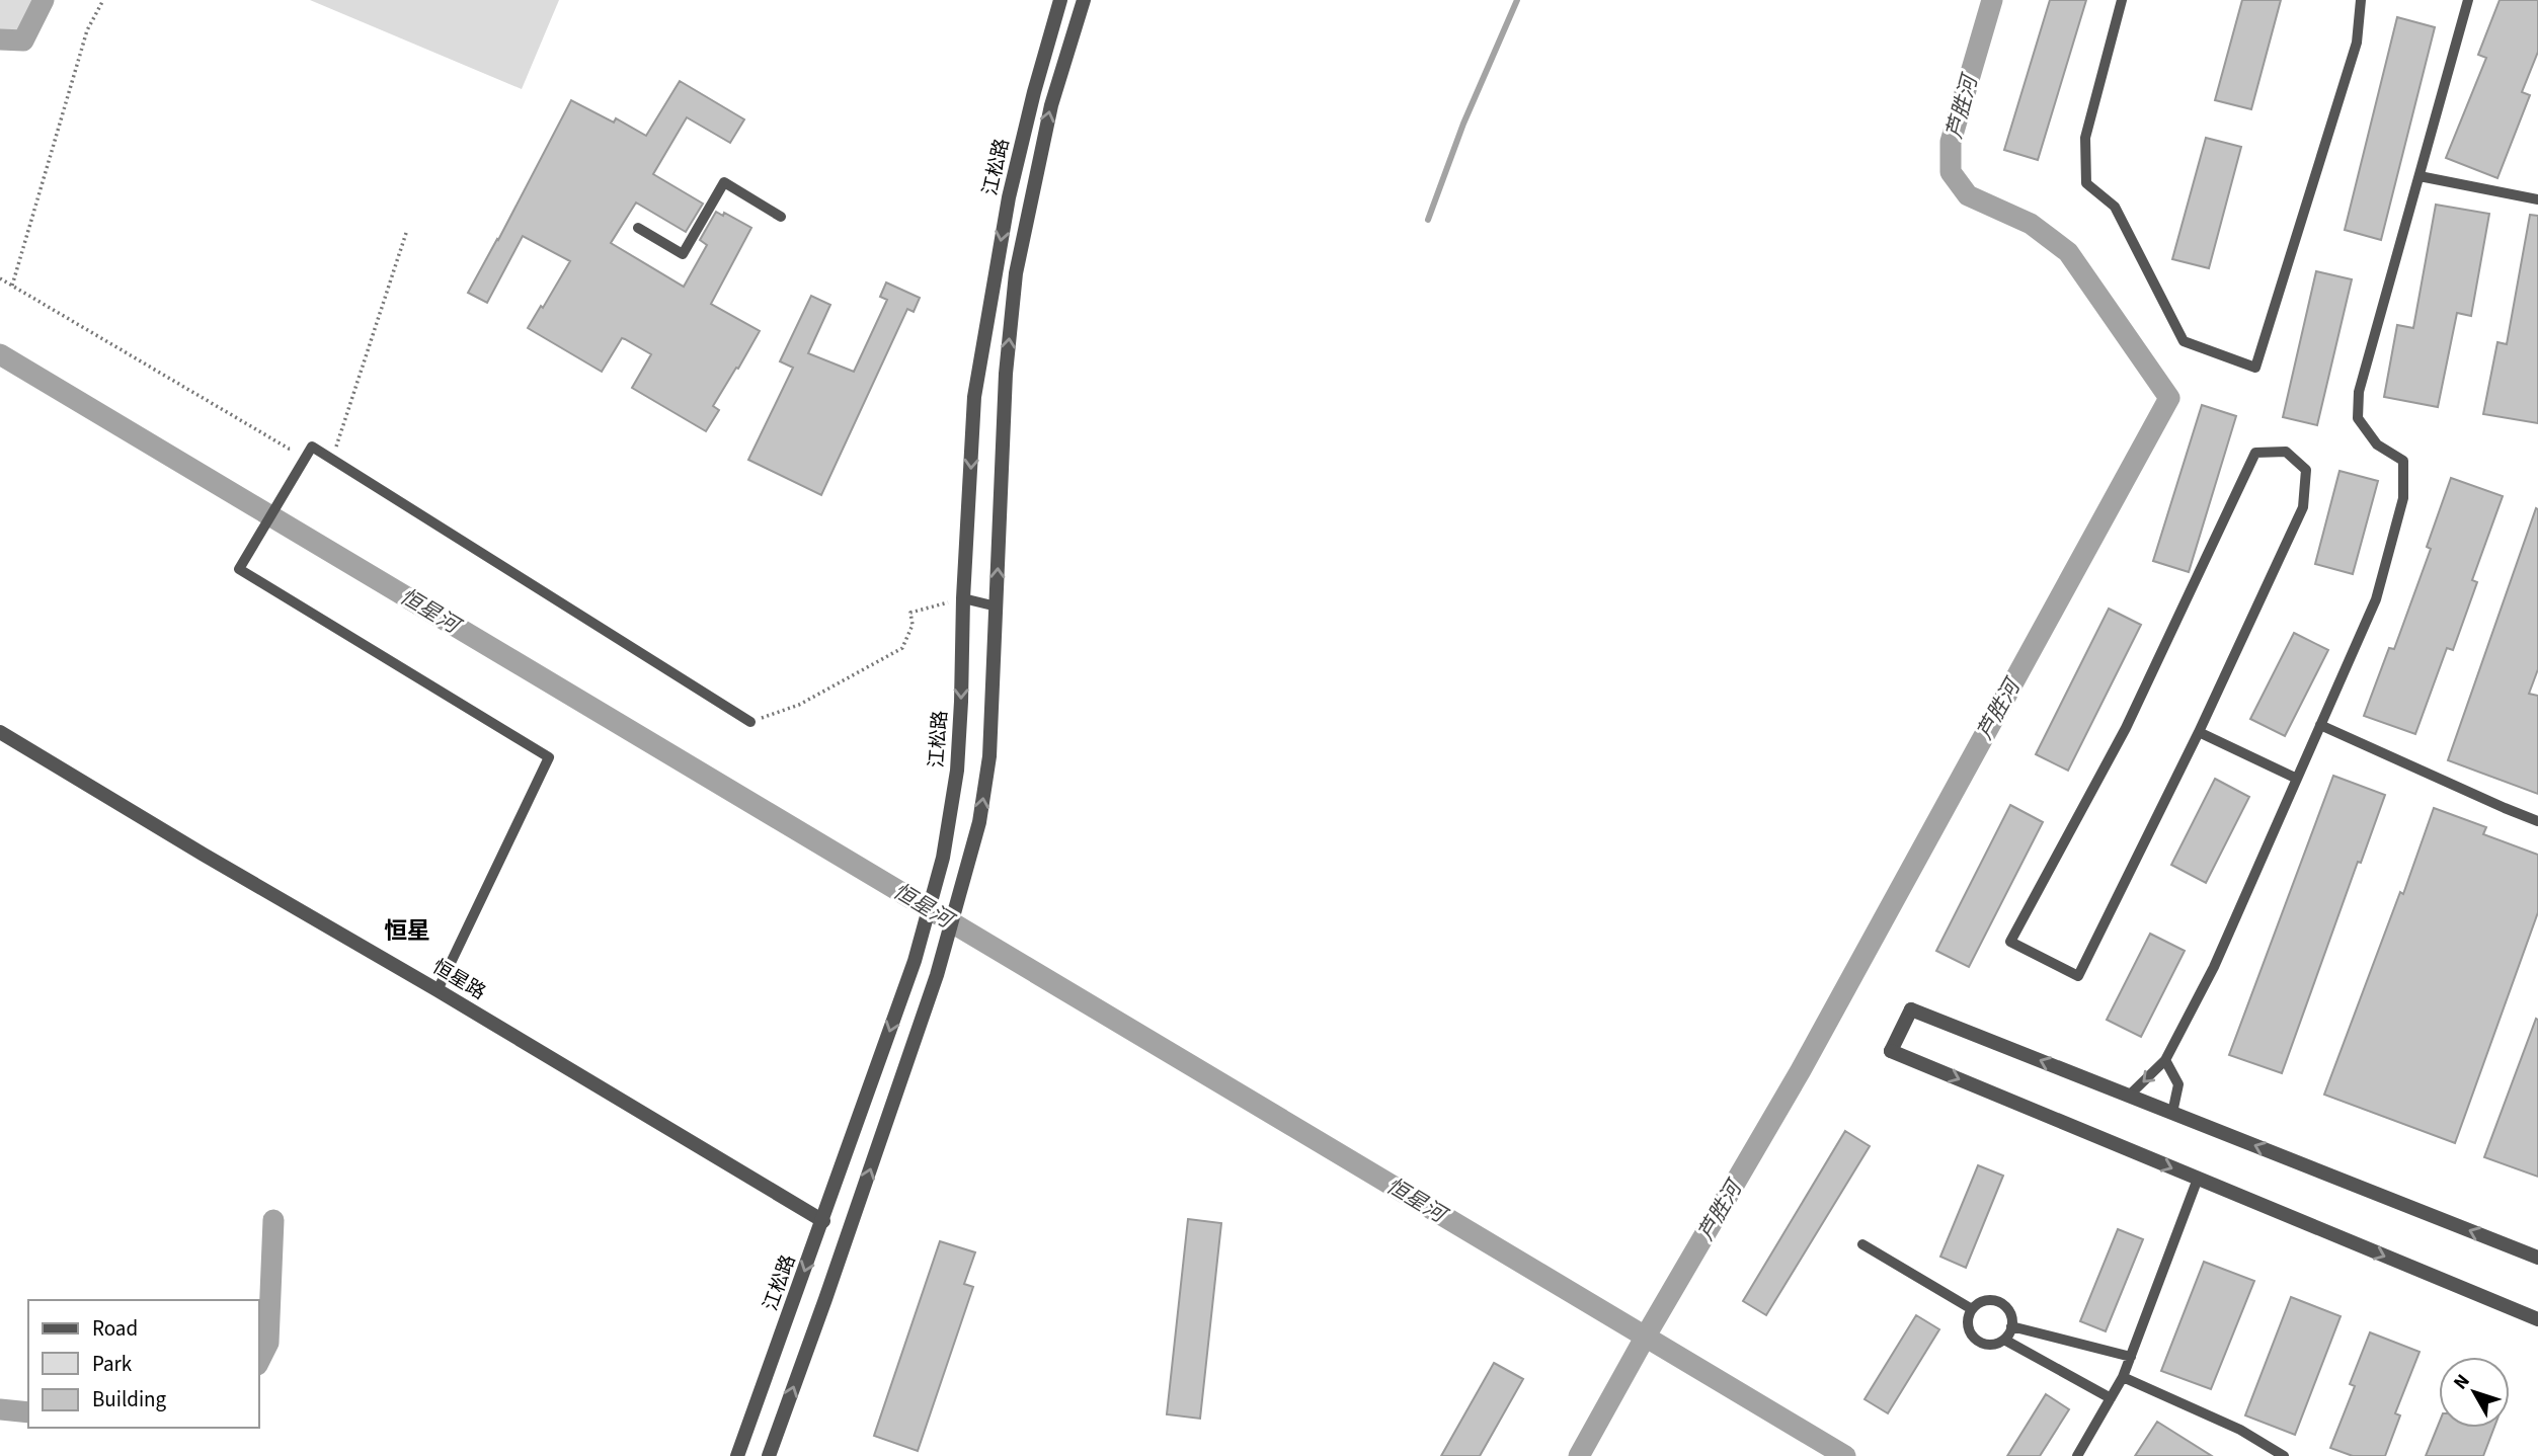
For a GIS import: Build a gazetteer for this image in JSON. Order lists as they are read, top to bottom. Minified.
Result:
{"streets":{"street":["江松路","恒星路"]},"crossings":[["江松路","恒星路"]],"districts":["恒星"],"water":["芦胜河","恒星河"],"legend":["Road","Park","Building"],"north":"top left"}
